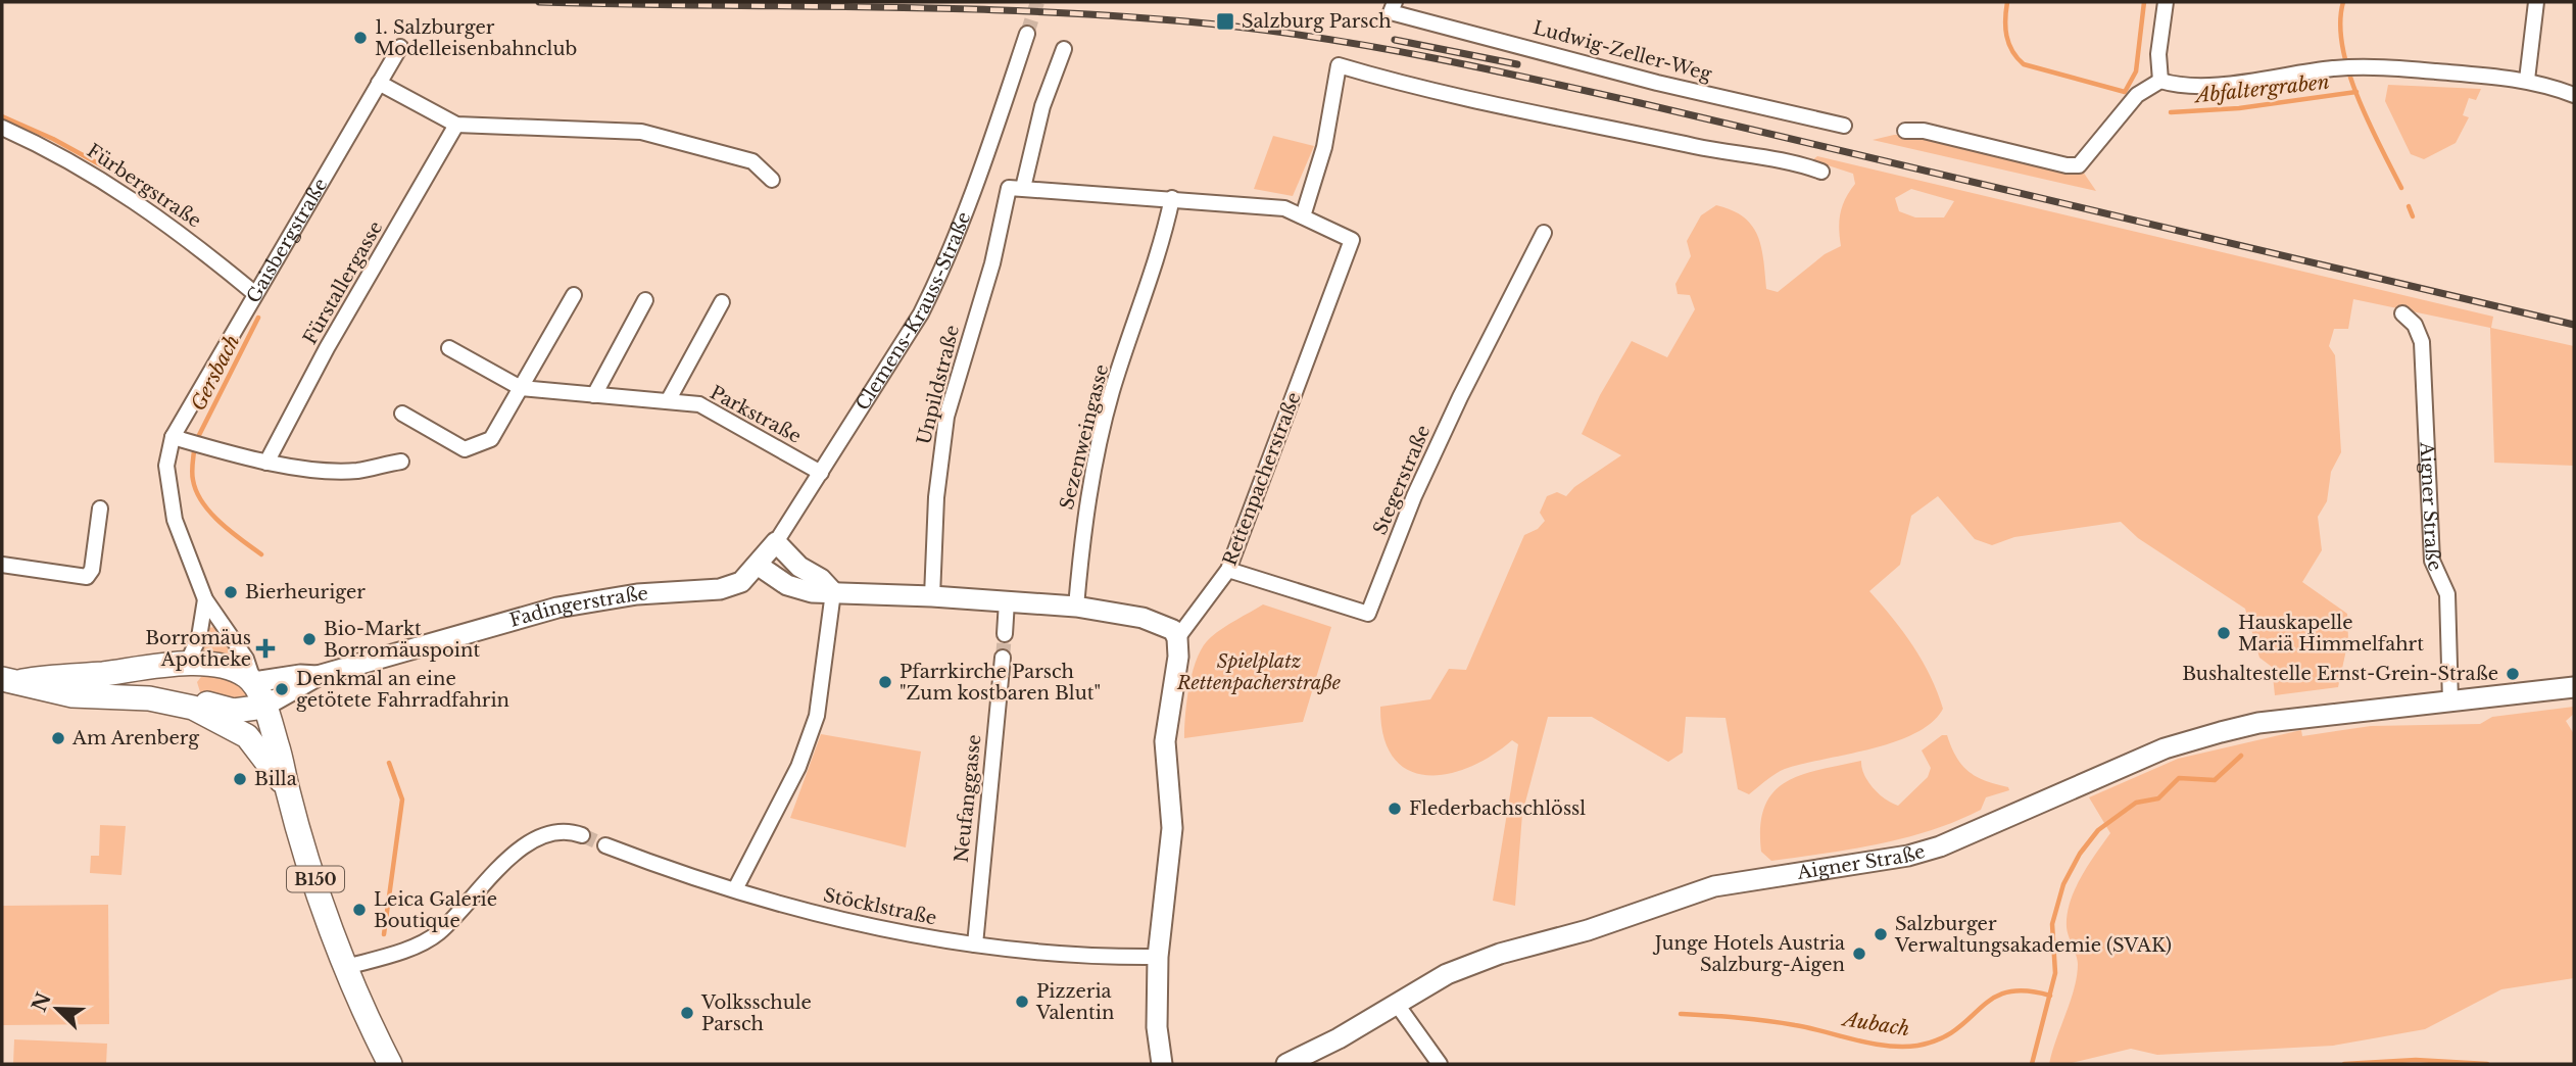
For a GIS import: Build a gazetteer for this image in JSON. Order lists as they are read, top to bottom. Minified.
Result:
{"streets":{"main road":["Gaisbergstraße","B150"],"street":["Ludwig-Zeller-Weg","Fürbergstraße","Fürstallergasse","Clemens-Krauss-Straße","Unpildstraße","Parkstraße","Sezenweingasse","Rettenpacherstraße","Stegerstraße","Aigner Straße","Fadingerstraße","Neufanggasse","Stöcklstraße"]},"crossings":[["Fürbergstraße","Gaisbergstraße"],["Gaisbergstraße","Fadingerstraße"],["Gaisbergstraße","B150"],["Clemens-Krauss-Straße","Parkstraße"],["Clemens-Krauss-Straße","Fadingerstraße"],["Unpildstraße","Rettenpacherstraße"],["Sezenweingasse","Rettenpacherstraße"],["Rettenpacherstraße","Stegerstraße"],["Fadingerstraße","B150"],["Neufanggasse","Stöcklstraße"]],"water":["Abfaltergraben","Gersbach","Aubach"],"parks":["Spielplatz Rettenpacherstraße"],"places":{"transit":["Salzburg Parsch"],"other":["1. Salzburger Modelleisenbahnclub","Bierheuriger","Hauskapelle Mariä Himmelfahrt","Bio-Markt Borromäuspoint","Bushaltestelle Ernst-Grein-Straße","Pfarrkirche Parsch \"Zum kostbaren Blut\"","Denkmal an eine getötete Fahrradfahrin","Am Arenberg","Billa","Flederbachschlössl","Leica Galerie Boutique","Salzburger Verwaltungsakademie (SVAK)","Junge Hotels Austria Salzburg-Aigen","Pizzeria Valentin","Volksschule Parsch"],"health":["Borromäus Apotheke"]},"north":"top left"}
